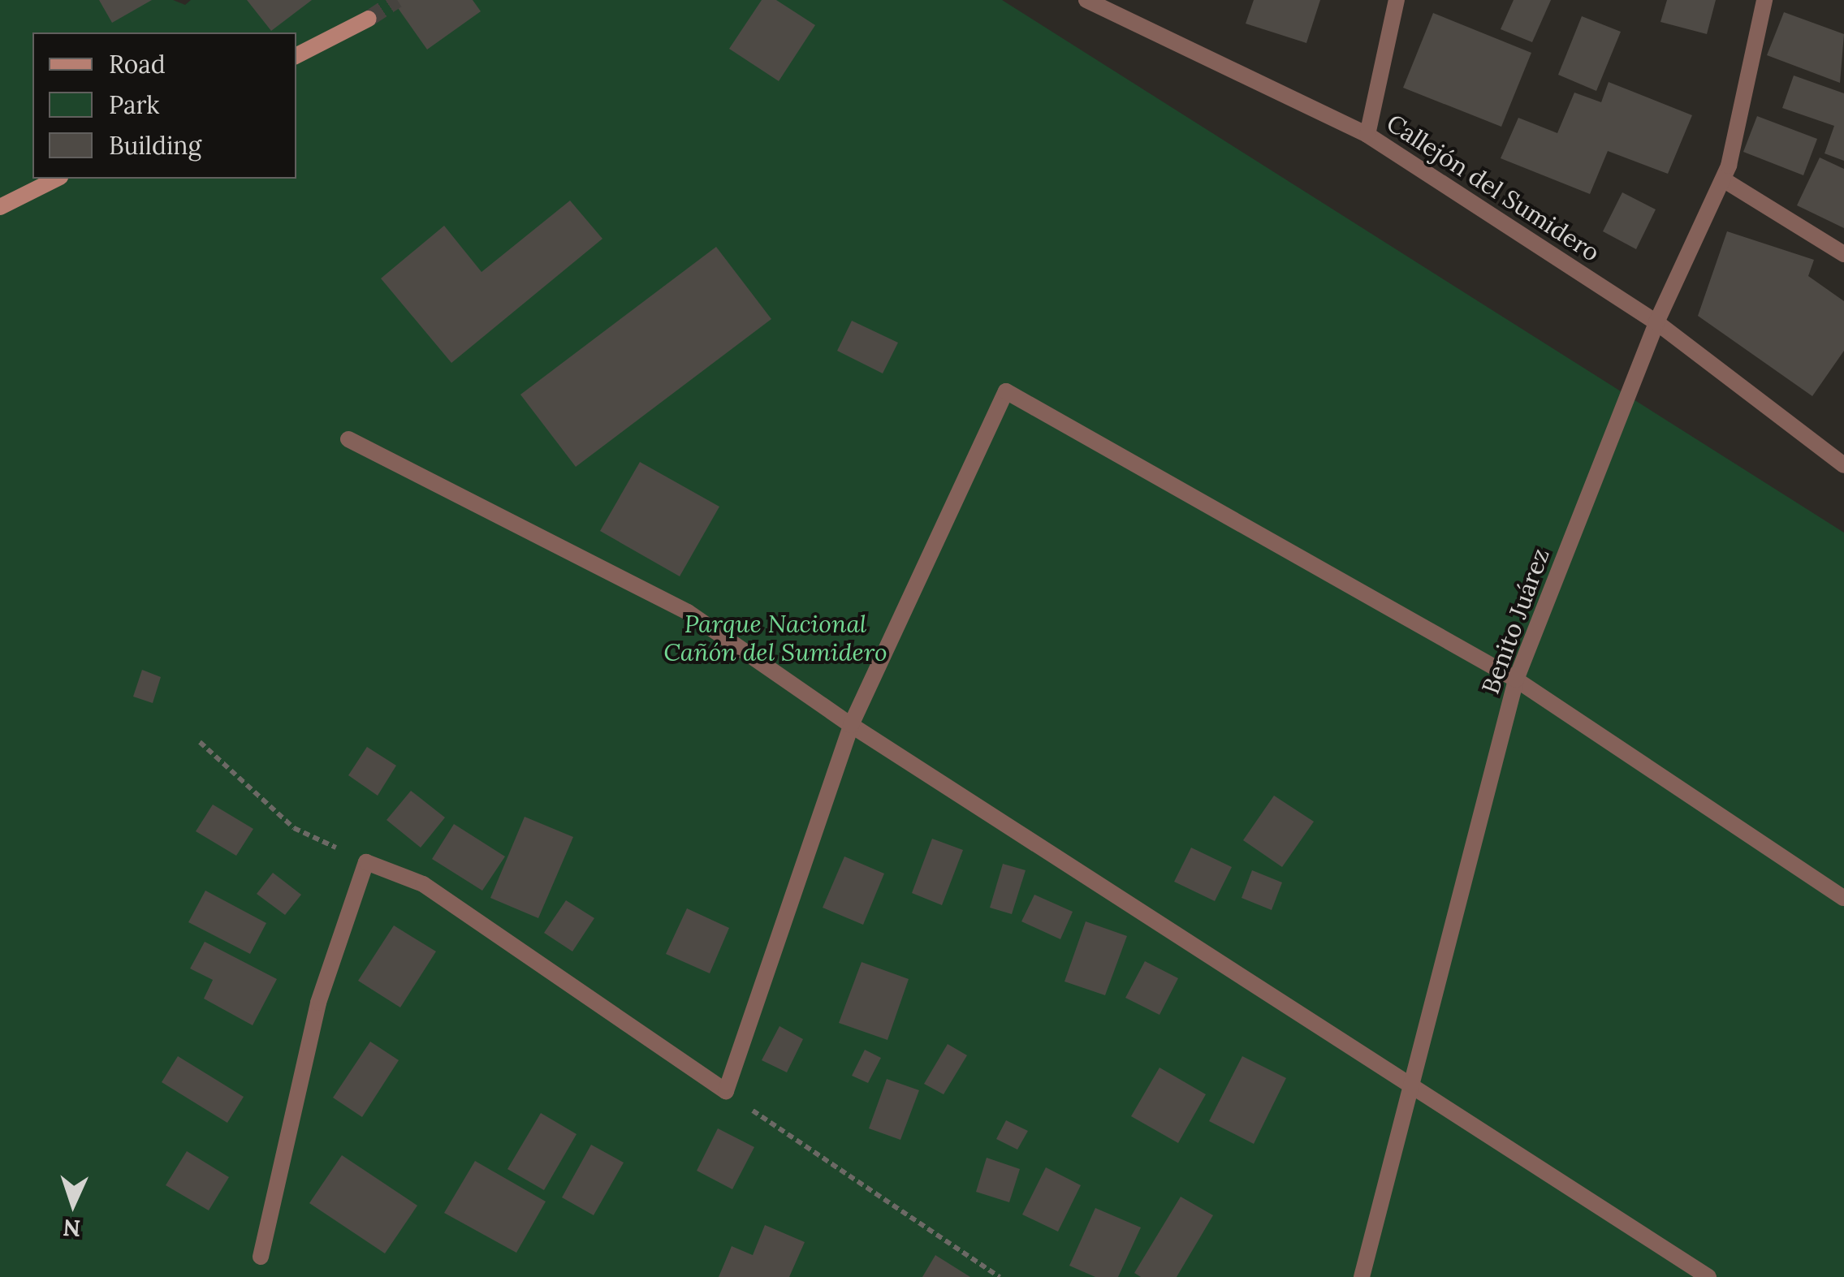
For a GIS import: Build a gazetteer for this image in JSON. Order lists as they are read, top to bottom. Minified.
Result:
{"streets":{"street":["Callejón del Sumidero","Benito Juárez"]},"crossings":[["Callejón del Sumidero","Benito Juárez"]],"parks":["Parque Nacional Cañón del Sumidero"],"legend":["Road","Park","Building"],"north":"bottom"}
